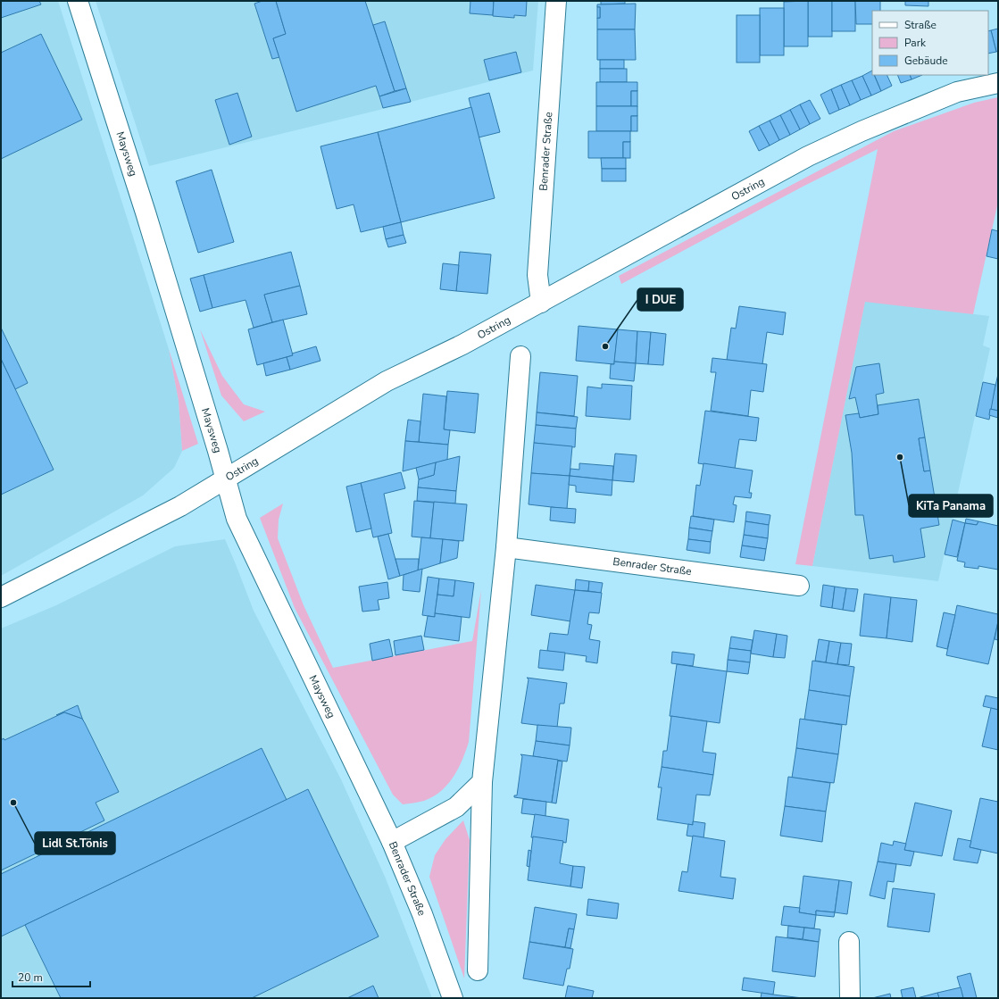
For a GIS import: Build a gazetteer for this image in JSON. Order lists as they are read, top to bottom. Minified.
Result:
{"streets":{"street":["Benrader Straße","Maysweg","Ostring"]},"crossings":[["Benrader Straße","Maysweg"],["Benrader Straße","Ostring"],["Maysweg","Ostring"]],"places":["I DUE","KiTa Panama","Lidl St.Tönis"],"legend":["Straße","Park","Gebäude"],"scale_bar":"20 m"}
